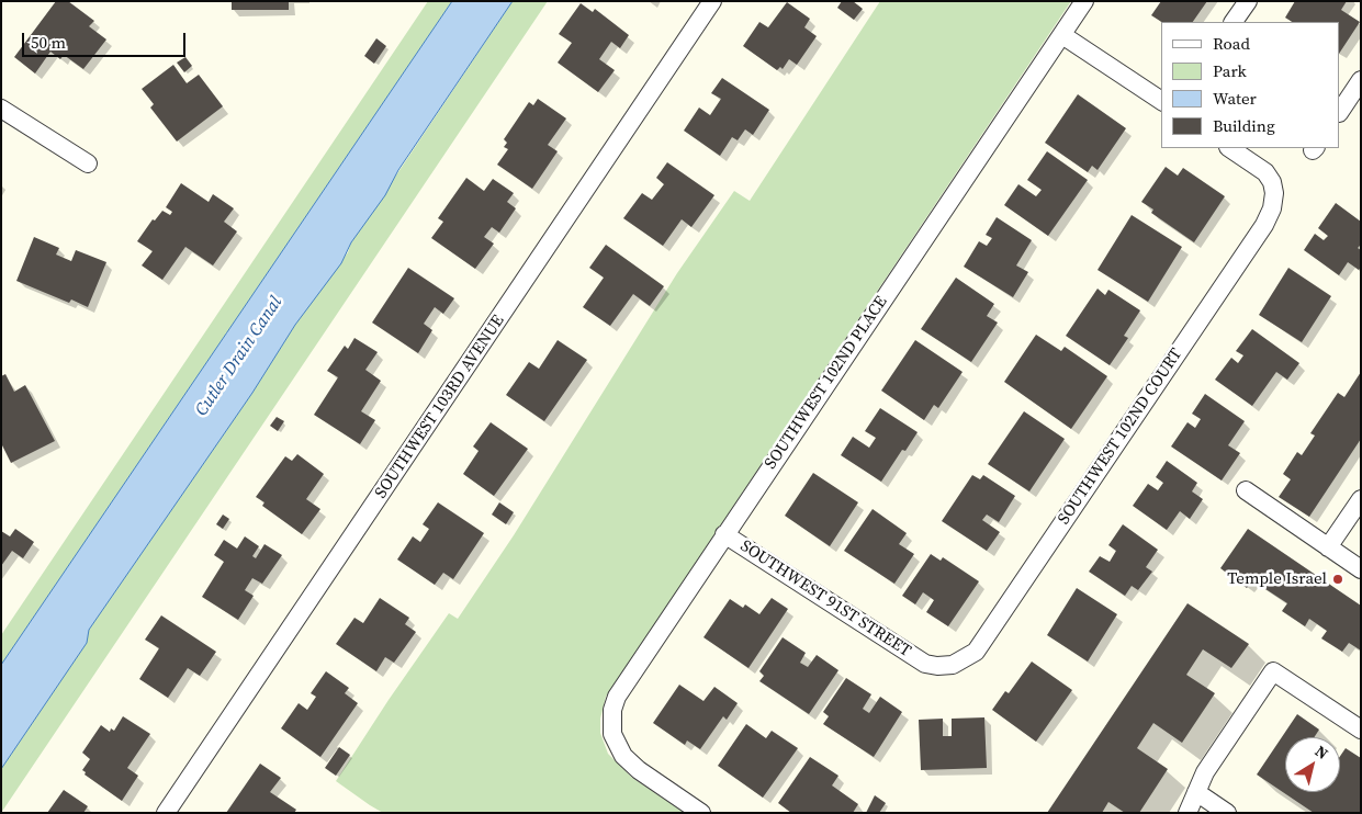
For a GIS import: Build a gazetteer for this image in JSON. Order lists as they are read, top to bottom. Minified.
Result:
{"streets":{"street":["SOUTHWEST 102ND PLACE","SOUTHWEST 103RD AVENUE","SOUTHWEST 102ND COURT","SOUTHWEST 91ST STREET"]},"crossings":[["SOUTHWEST 102ND PLACE","SOUTHWEST 91ST STREET"],["SOUTHWEST 102ND COURT","SOUTHWEST 91ST STREET"]],"water":["Cutler Drain Canal"],"places":["Temple Israel"],"legend":["Road","Park","Water","Building"],"scale_bar":"50 m","north":"top right"}
